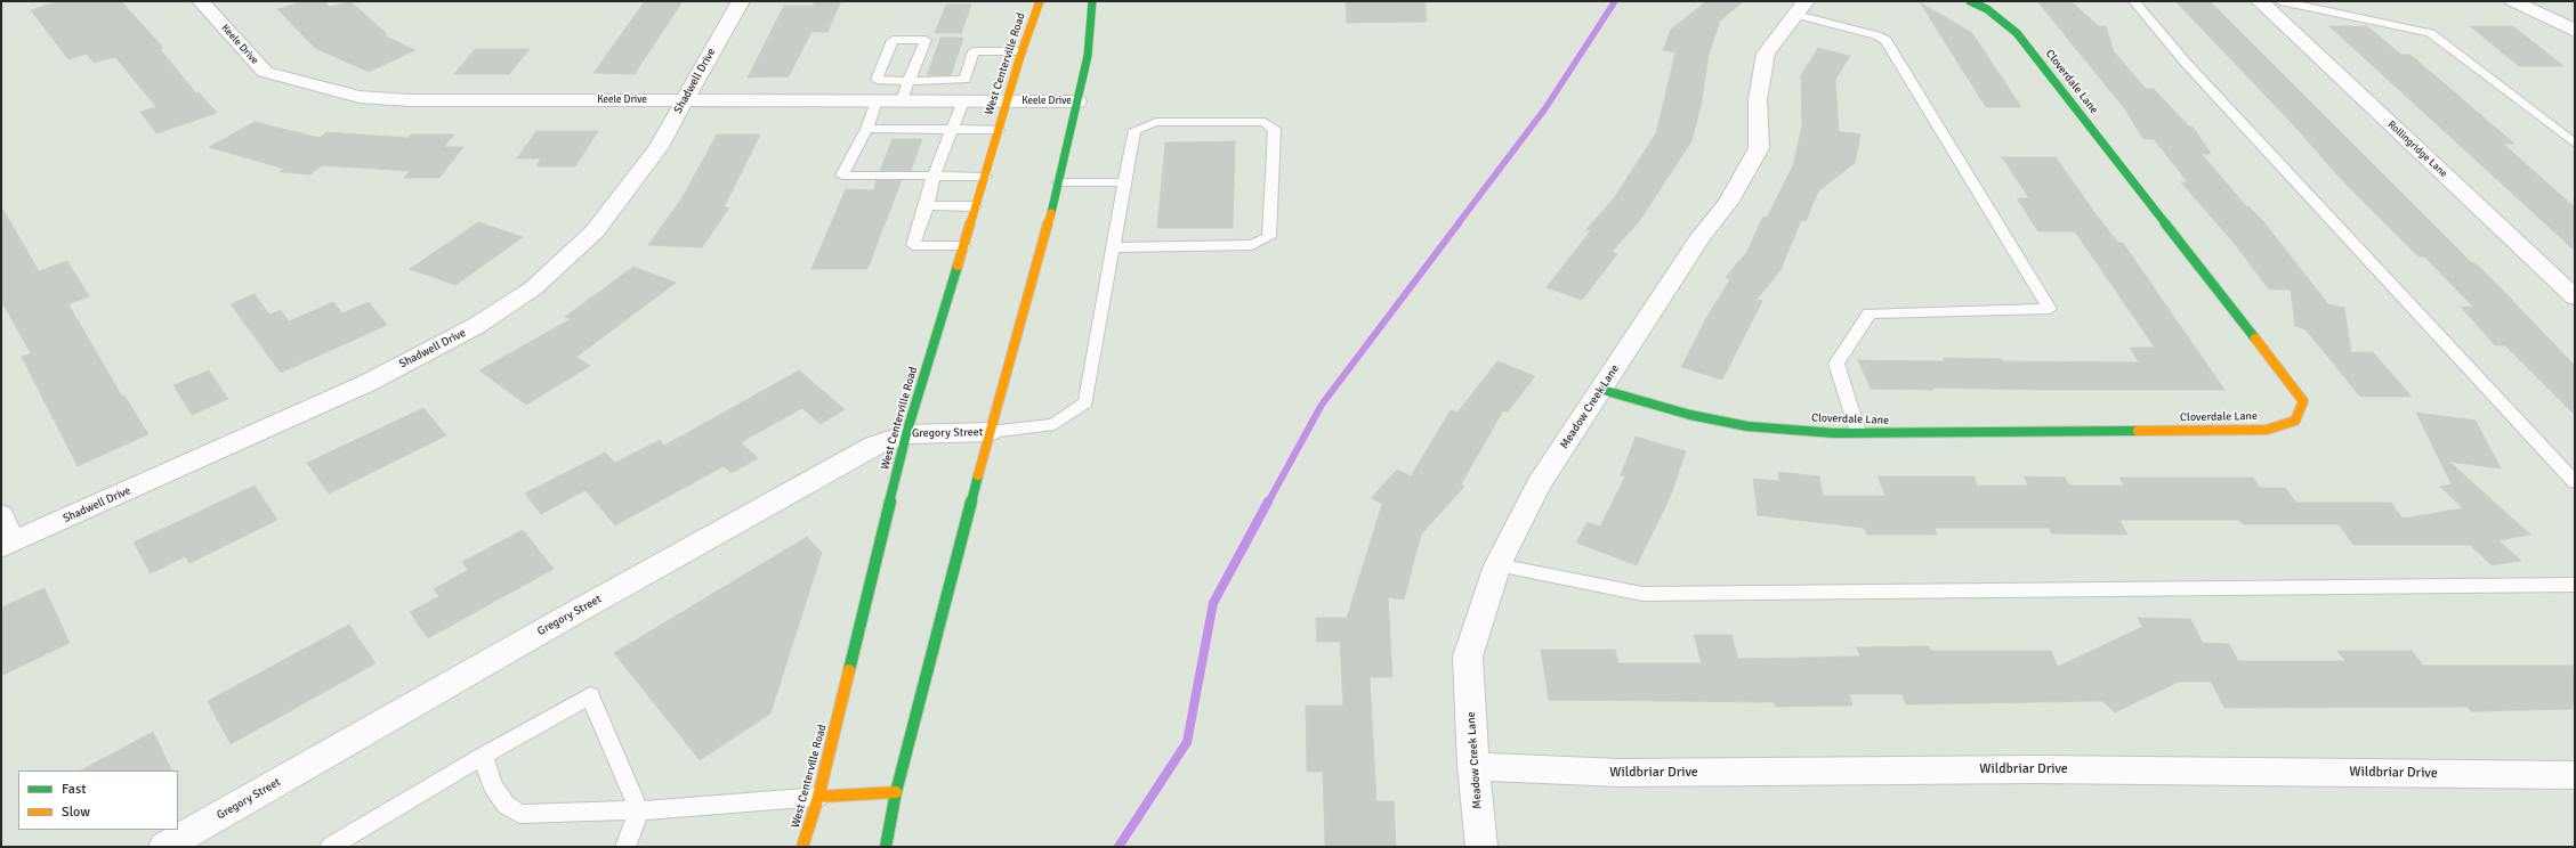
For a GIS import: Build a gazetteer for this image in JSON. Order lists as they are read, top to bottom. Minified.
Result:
{"streets":{"main road":["West Centerville Road","Cloverdale Lane"],"street":["Keele Drive","Shadwell Drive","Rollingridge Lane","Meadow Creek Lane","Gregory Street","Wildbriar Drive"]},"crossings":[["Keele Drive","West Centerville Road"],["Keele Drive","Shadwell Drive"],["West Centerville Road","Gregory Street"],["Cloverdale Lane","Meadow Creek Lane"],["Meadow Creek Lane","Wildbriar Drive"]],"legend":["Fast","Slow"]}
